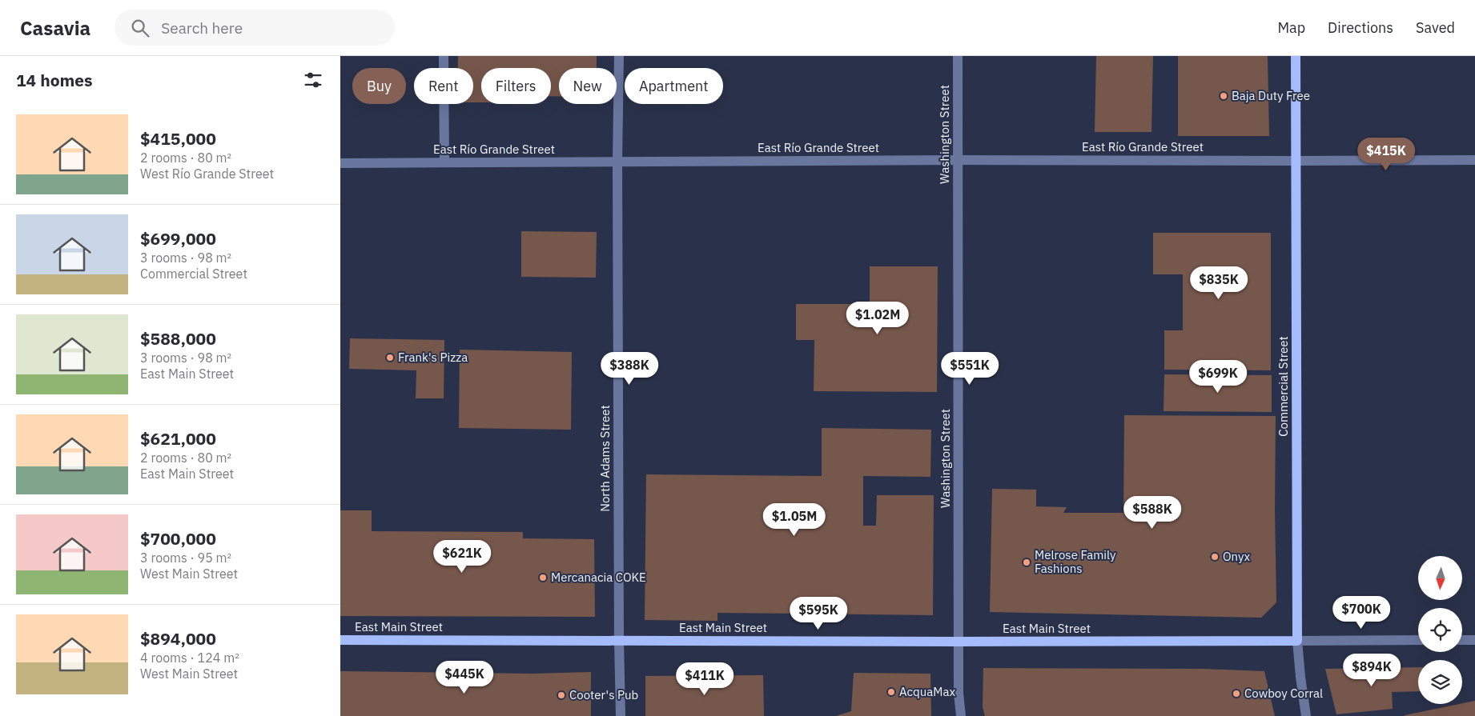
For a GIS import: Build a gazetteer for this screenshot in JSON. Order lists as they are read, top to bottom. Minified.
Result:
{"streets":{"main road":["Commercial Street","East Main Street"],"street":["Washington Street","East Río Grande Street","North Adams Street"]},"crossings":[["Washington Street","East Río Grande Street"],["Washington Street","East Main Street"],["East Río Grande Street","Commercial Street"],["East Río Grande Street","North Adams Street"],["Commercial Street","East Main Street"],["North Adams Street","East Main Street"]],"places":["Baja Duty Free","Frank's Pizza","Onyx","Melrose Family Fashions","Mercanacia COKE","AcquaMax","Cowboy Corral","Cooter's Pub"],"north":"bottom","page":{"header":"Casavia","search":"Search here","nav":["Map","Directions","Saved"],"heading":"14 homes","chip":["Buy","Rent","Filters","New","Apartment"],"list":[{"name":"$415,000","note":"2 rooms · 80 m² · West Río Grande Street"},{"name":"$699,000","note":"3 rooms · 98 m² · Commercial Street"},{"name":"$588,000","note":"3 rooms · 98 m² · East Main Street"},{"name":"$621,000","note":"2 rooms · 80 m² · East Main Street"},{"name":"$700,000","note":"3 rooms · 95 m² · West Main Street"},{"name":"$894,000","note":"4 rooms · 124 m² · West Main Street"}],"price":["$415K","$835K","$1.02M","$388K","$551K","$699K","$588K","$1.05M","$621K","$700K","$595K","$894K","$445K","$411K"]}}
